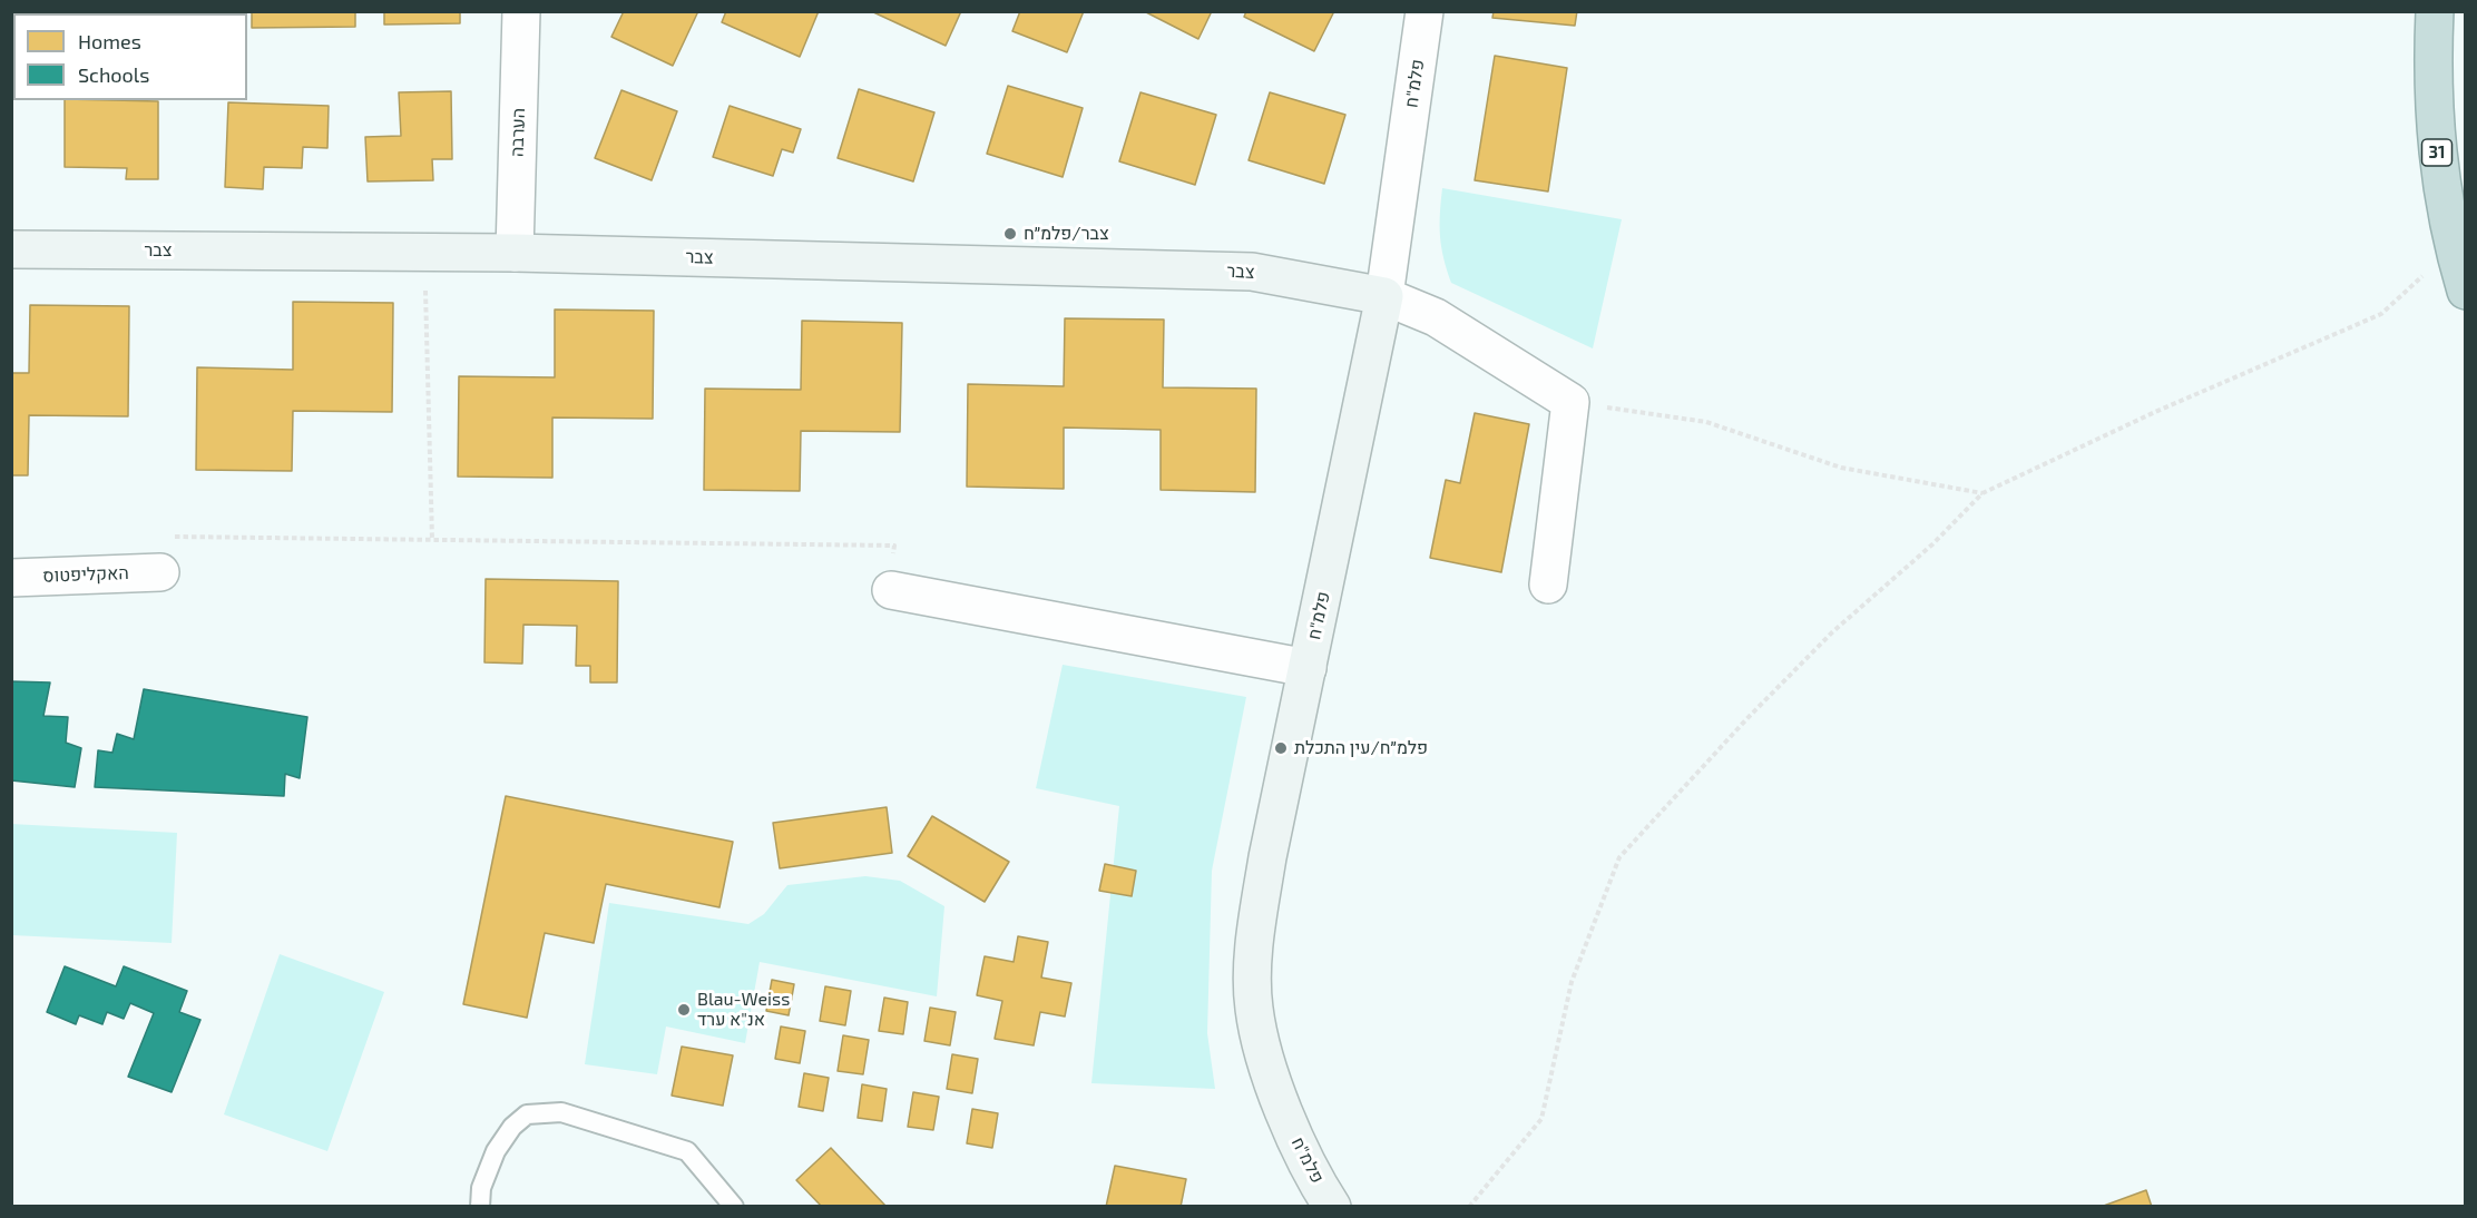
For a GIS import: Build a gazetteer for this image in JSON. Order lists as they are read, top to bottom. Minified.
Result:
{"streets":{"highway":["31"],"street":["פלמ\"ח","הערבה","צבר","האקליפטוס"]},"crossings":[["פלמ\"ח","צבר"],["הערבה","צבר"]],"places":["צבר/פלמ״ח","פלמ״ח/עין התכלת","Blau-Weiss אנ\"א ערד"],"legend":["Homes","Schools"]}
